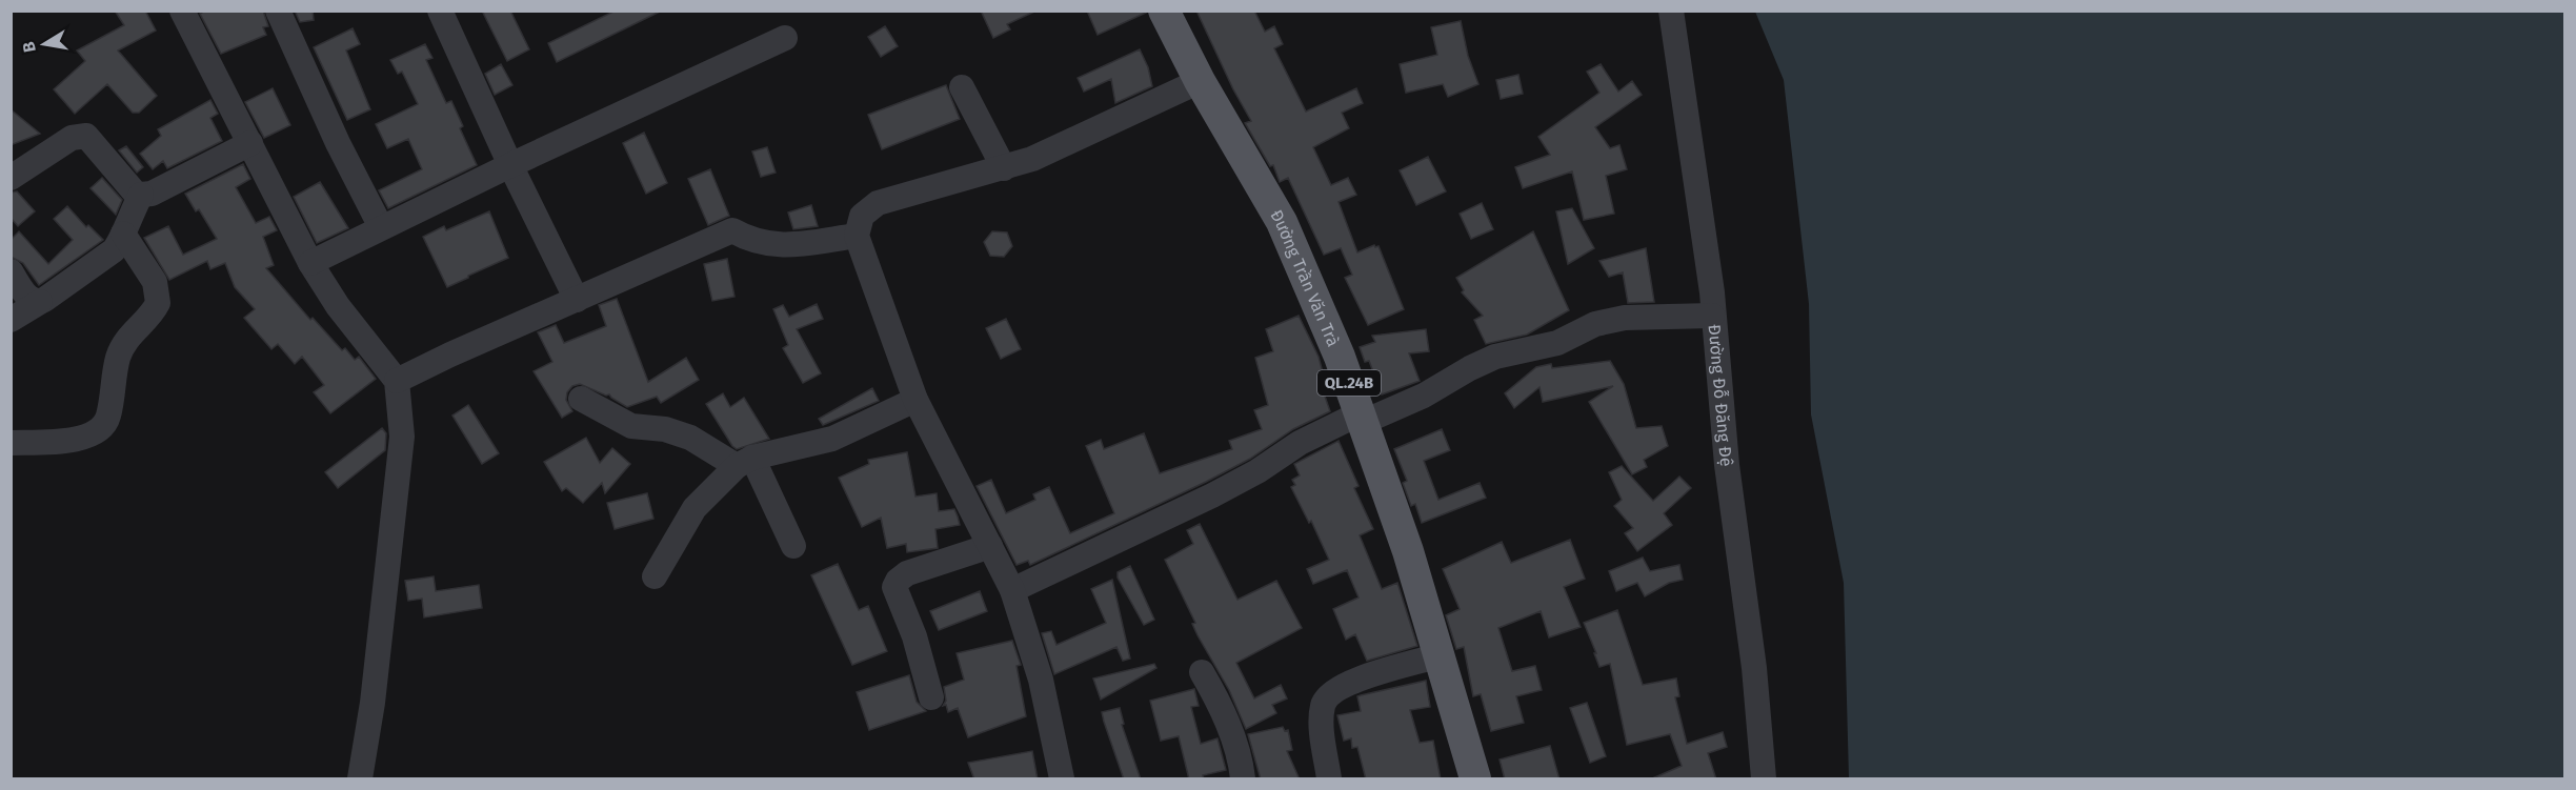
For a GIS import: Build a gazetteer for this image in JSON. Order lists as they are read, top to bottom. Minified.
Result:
{"streets":{"main road":["Đường Trần Văn Trà","QL.24B"],"street":["Đường Đỗ Đăng Đệ"]},"north":"left"}
